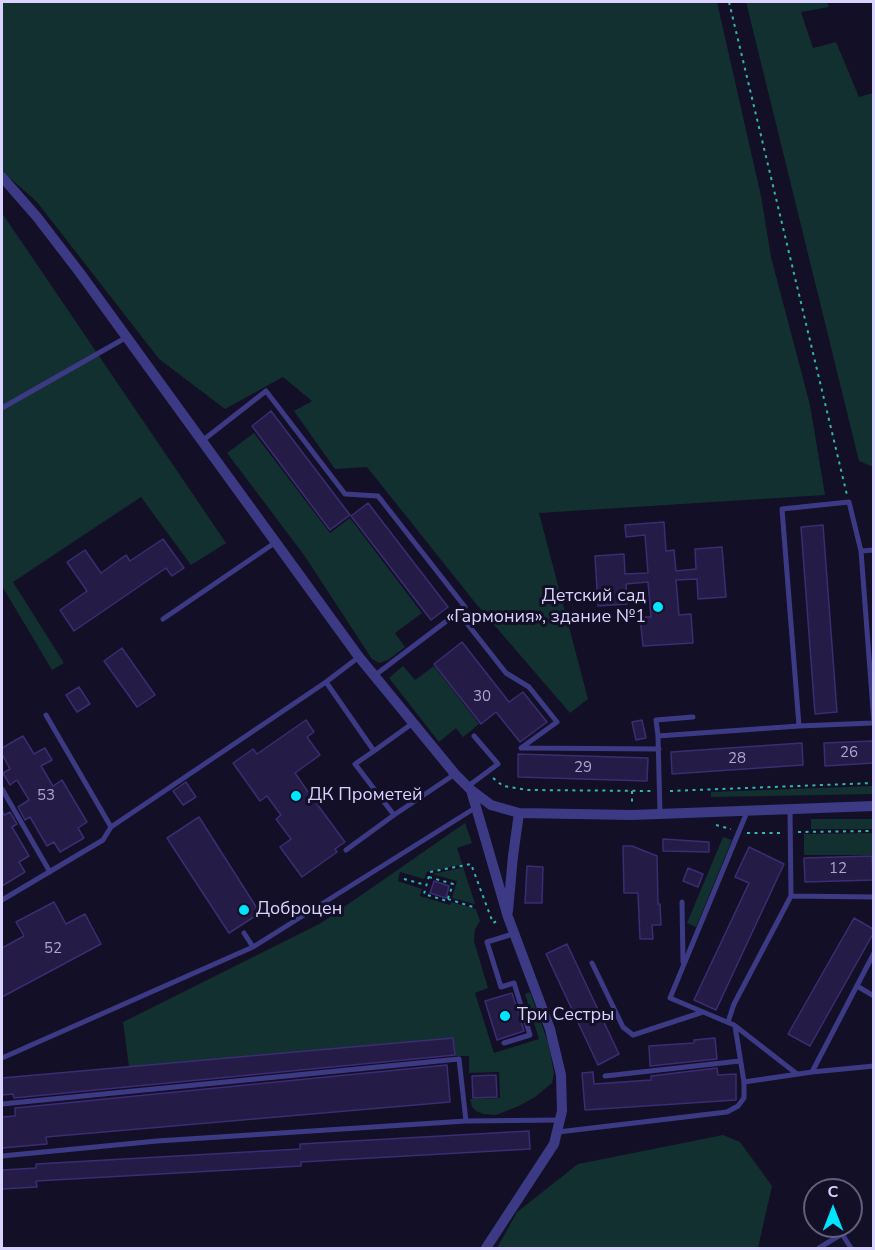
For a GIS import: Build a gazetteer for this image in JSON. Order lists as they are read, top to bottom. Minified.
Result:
{"places":["Детский сад «Гармония», здание №1","ДК Прометей","Доброцен","Три Сестры"],"house_numbers":["30","26","28","29","53","12","52"],"north":"top"}
